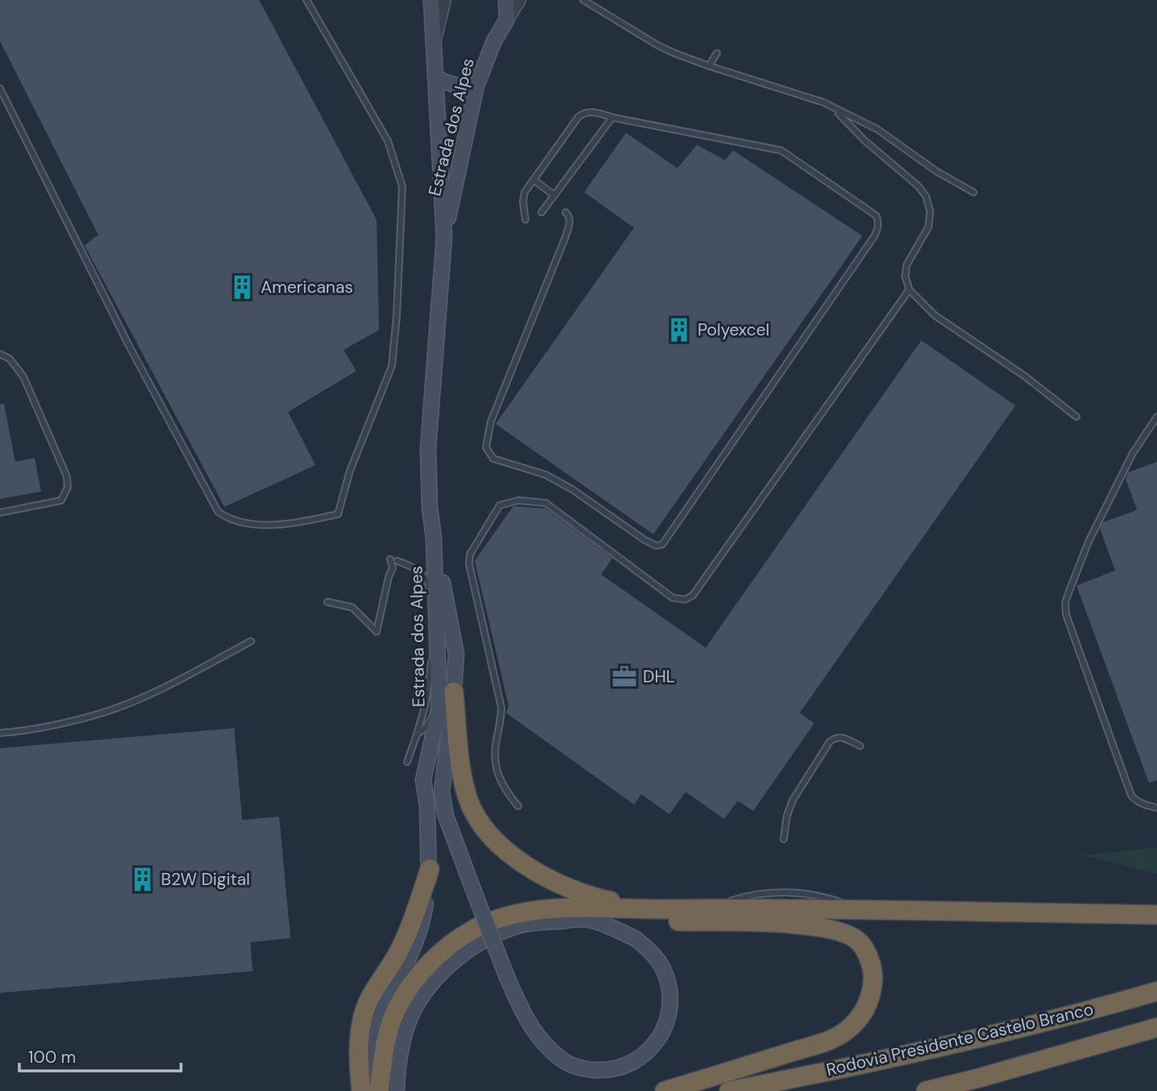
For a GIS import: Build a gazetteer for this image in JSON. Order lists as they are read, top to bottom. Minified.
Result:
{"streets":{"highway":["Rodovia Presidente Castelo Branco"],"main road":["Estrada dos Alpes"]},"places":{"building":["Americanas","Polyexcel","B2W Digital"],"office":["DHL"]},"scale_bar":"100 m"}
